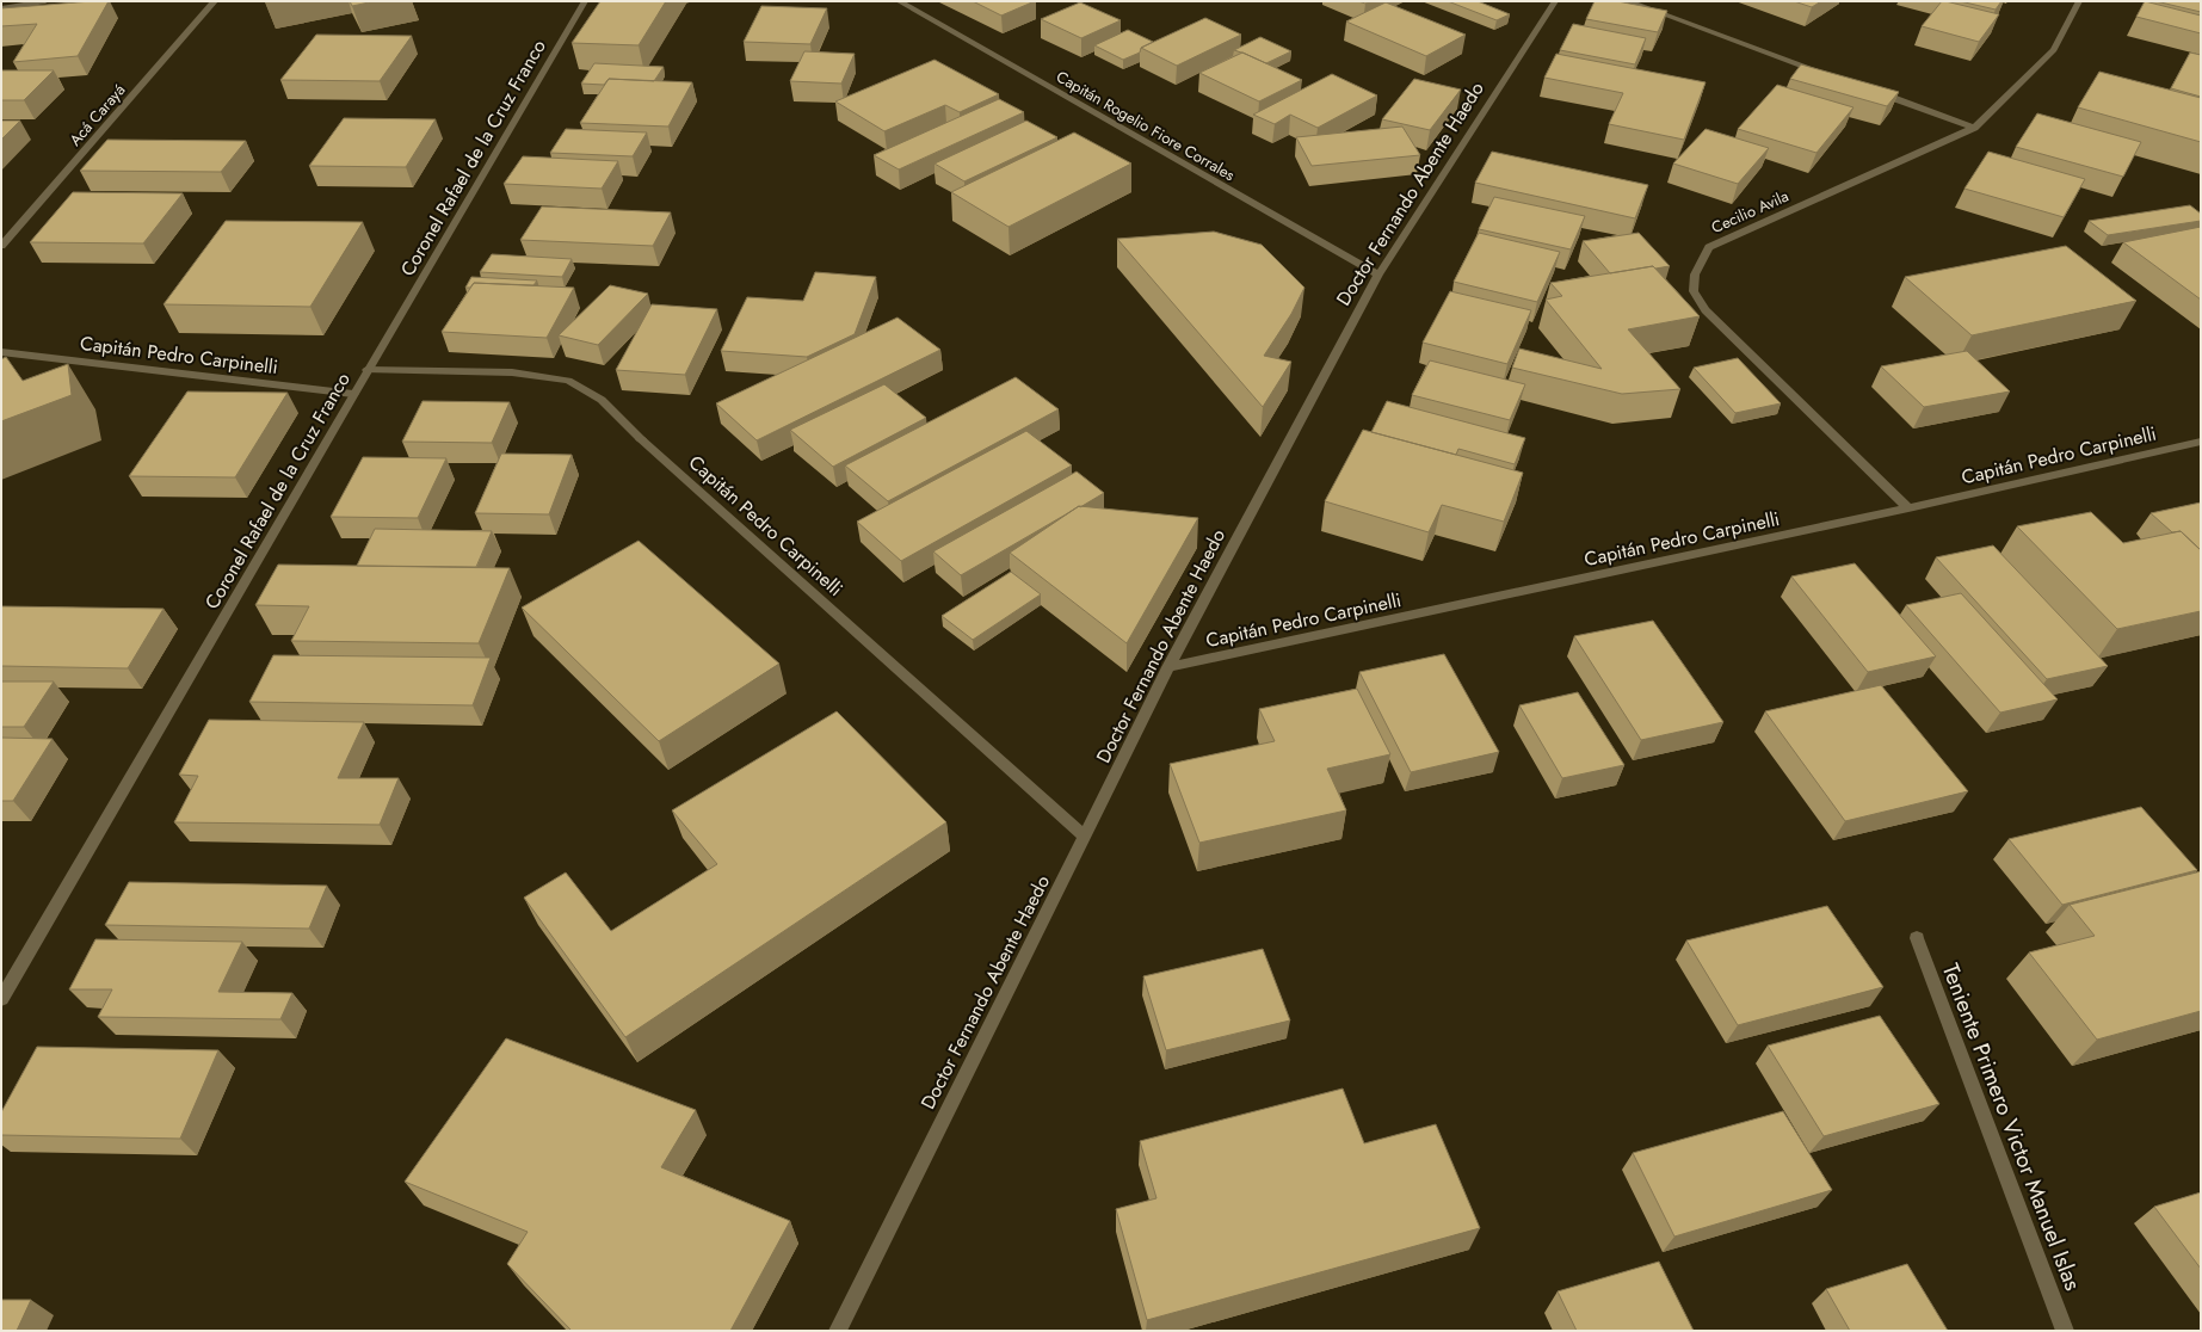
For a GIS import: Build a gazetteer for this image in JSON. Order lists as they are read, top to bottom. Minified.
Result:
{"streets":{"street":["Acá Carayá","Capitán Rogelio Fiore Corrales","Coronel Rafael de la Cruz Franco","Doctor Fernando Abente Haedo","Cecilio Avila","Capitán Pedro Carpinelli","Teniente Primero Victor Manuel Islas"]},"crossings":[["Capitán Rogelio Fiore Corrales","Doctor Fernando Abente Haedo"],["Coronel Rafael de la Cruz Franco","Capitán Pedro Carpinelli"],["Doctor Fernando Abente Haedo","Capitán Pedro Carpinelli"],["Cecilio Avila","Capitán Pedro Carpinelli"]]}
